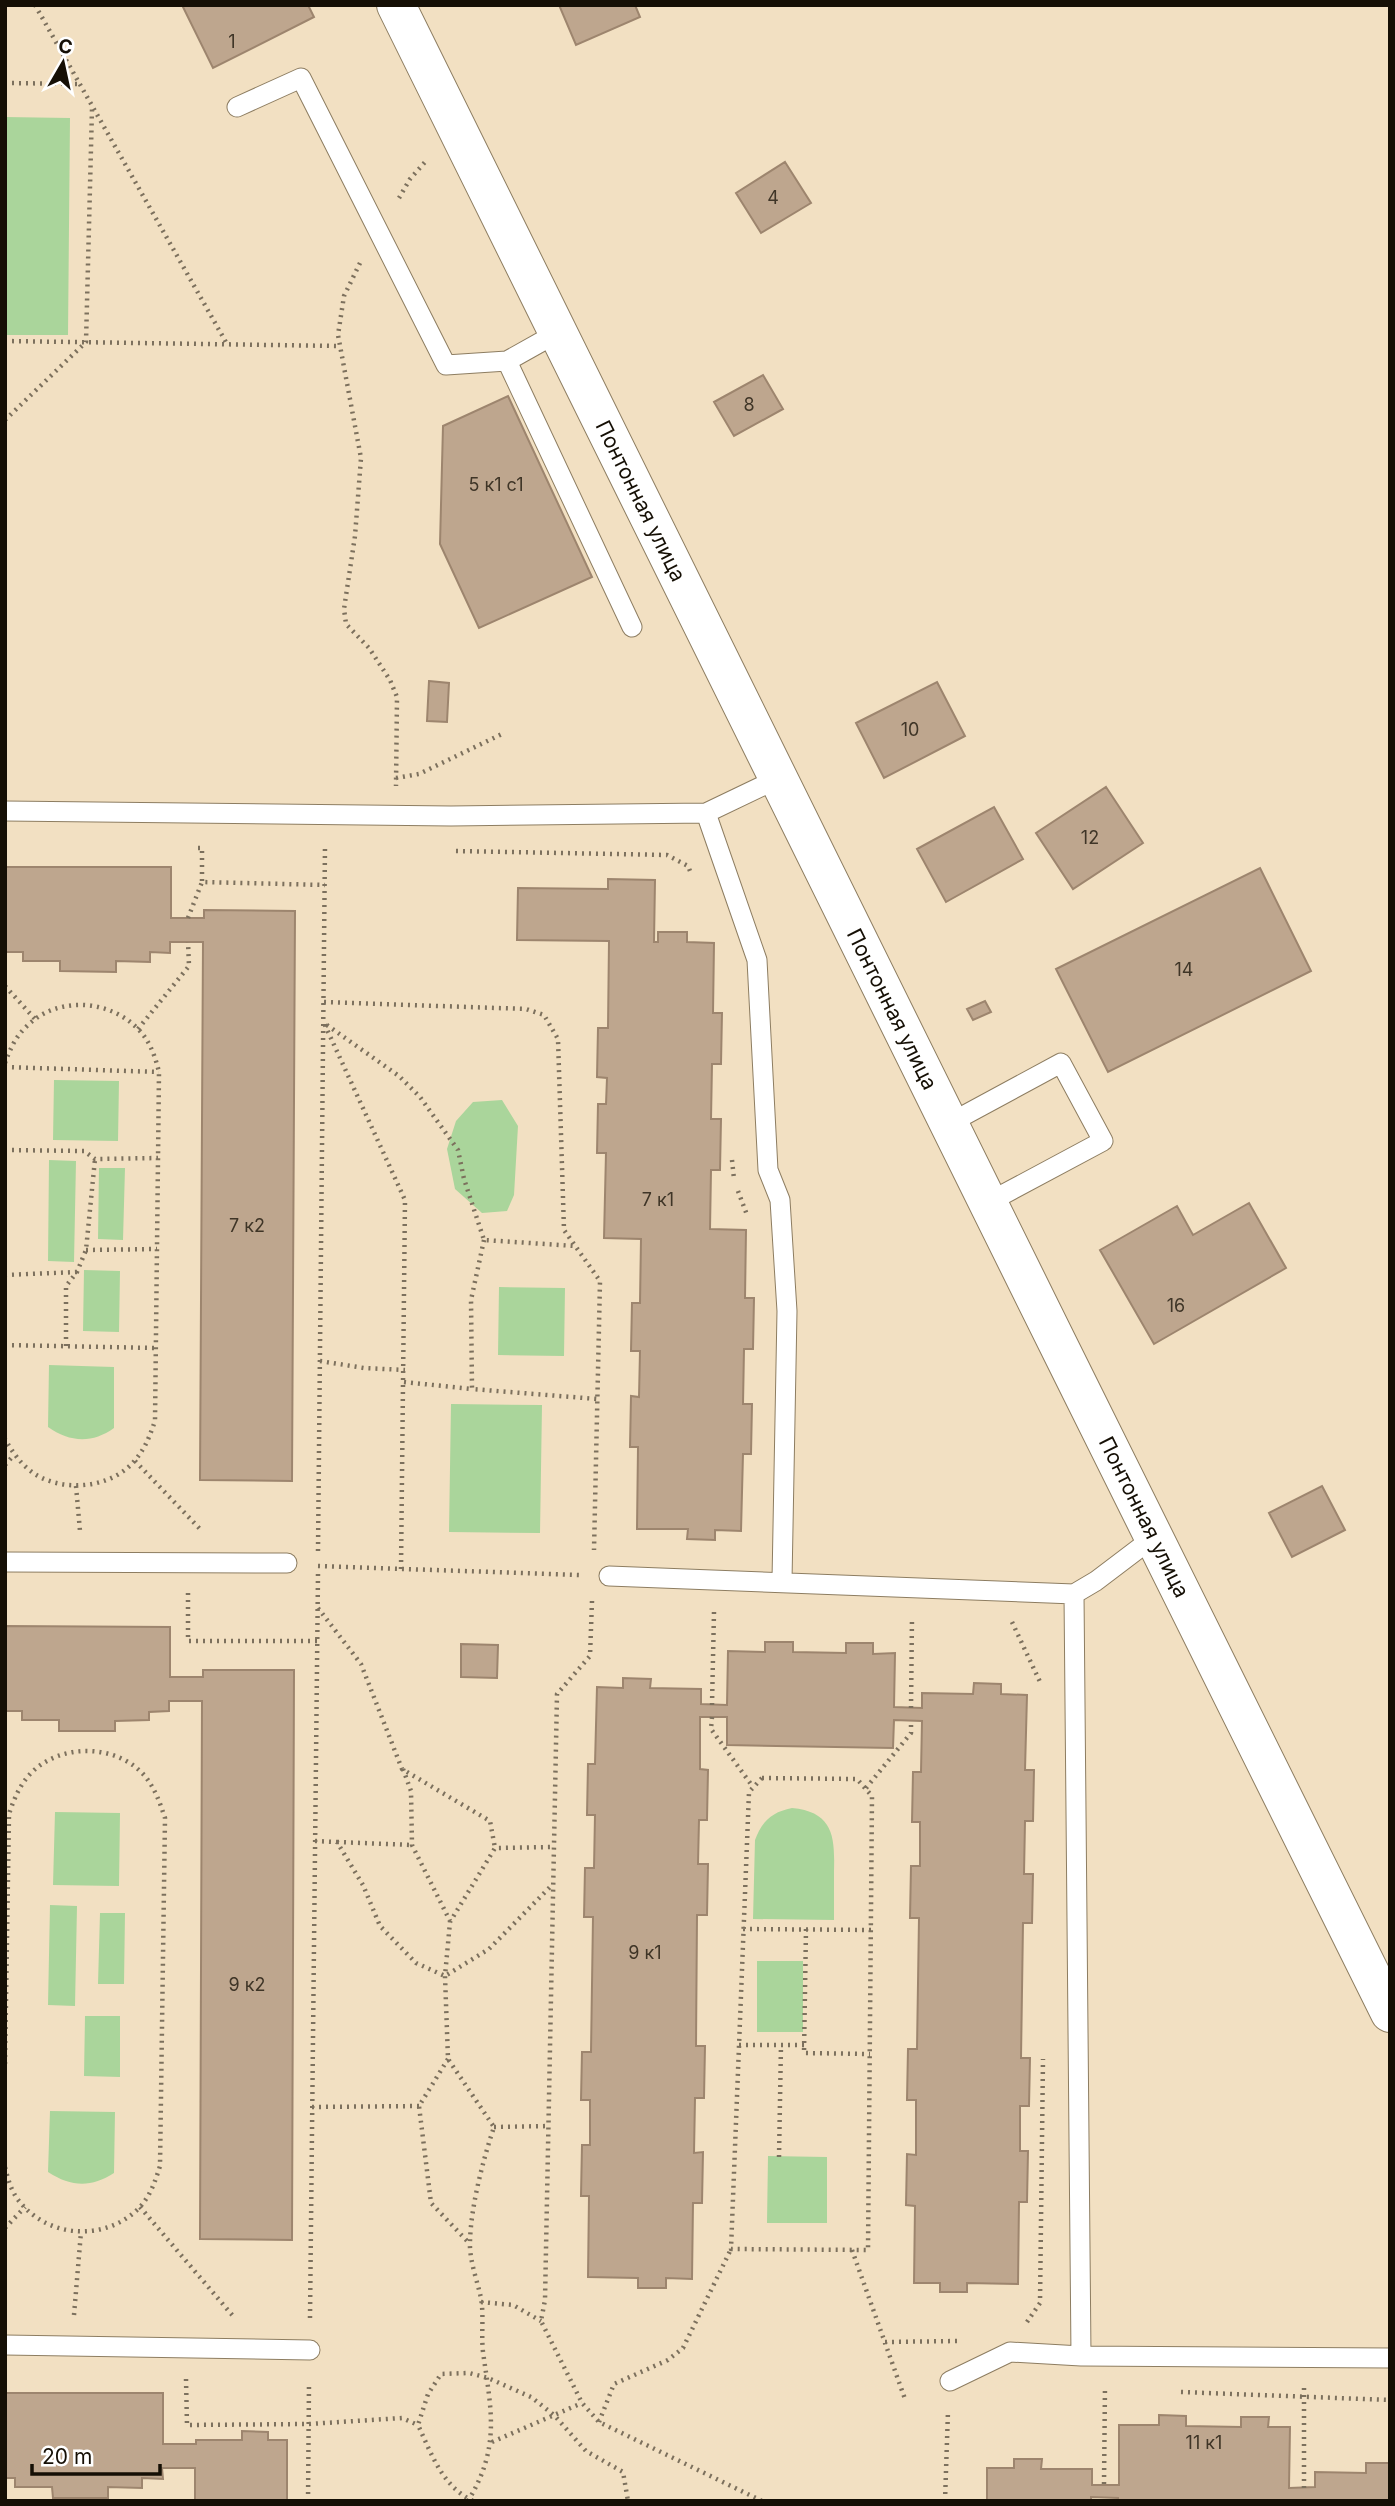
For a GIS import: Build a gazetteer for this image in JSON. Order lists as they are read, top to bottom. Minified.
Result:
{"streets":{"street":["Понтонная улица"]},"house_numbers":["1","4","8","5 к1 с1","10","12","14","7 к1","7 к2","16","9 к1","9 к2","11 к1"],"scale_bar":"20 m","north":"top"}
